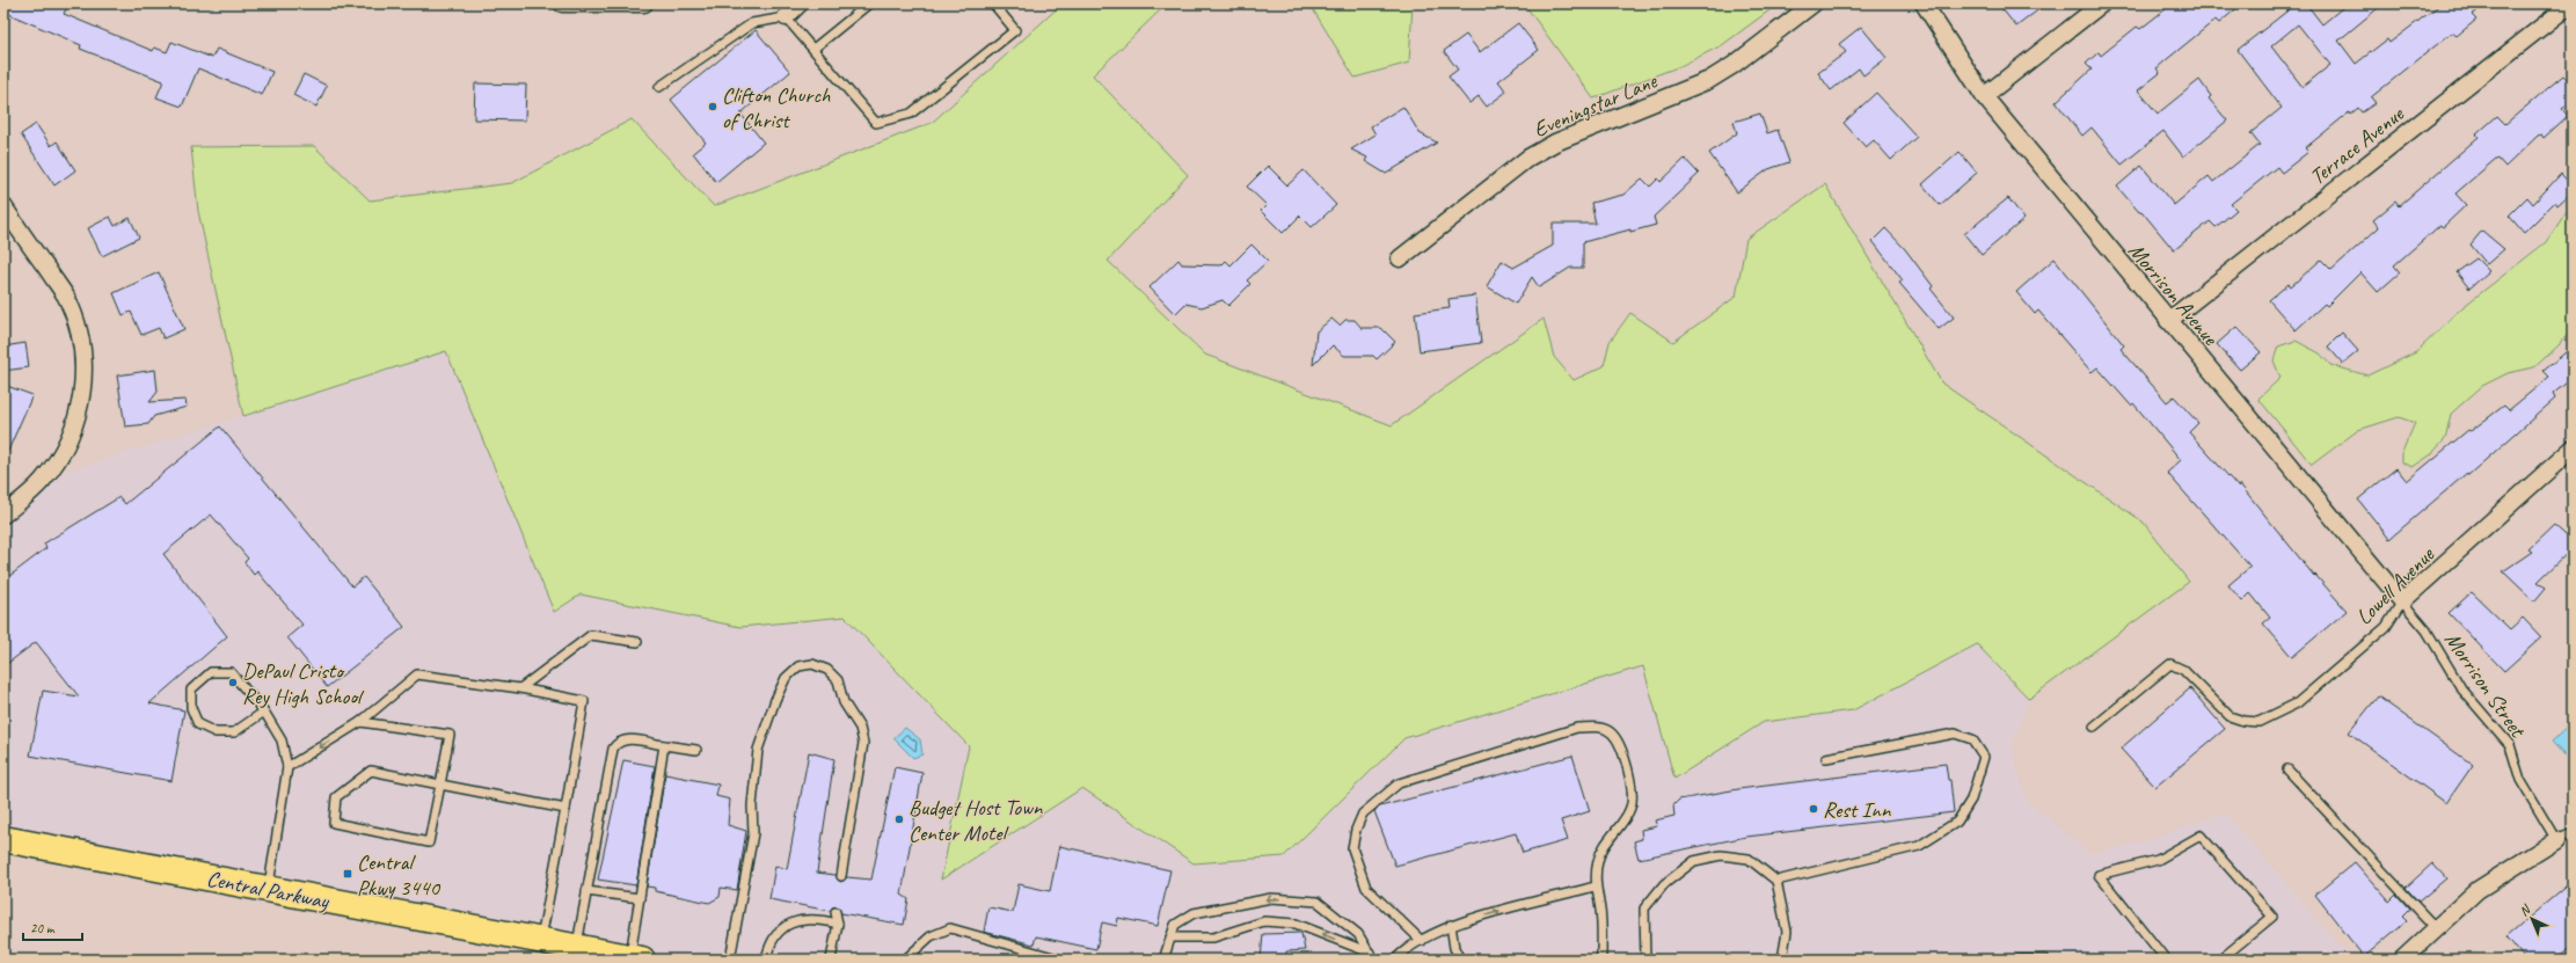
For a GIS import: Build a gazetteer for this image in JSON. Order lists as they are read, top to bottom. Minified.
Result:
{"streets":{"main road":["Central Parkway"],"street":["Eveningstar Lane","Terrace Avenue","Morrison Avenue","Lowell Avenue"],"lane":["Morrison Street"]},"crossings":[["Terrace Avenue","Morrison Avenue"],["Morrison Avenue","Lowell Avenue"],["Morrison Avenue","Morrison Street"],["Lowell Avenue","Morrison Street"]],"places":{"other":["Clifton Church of Christ","DePaul Cristo Rey High School","Rest Inn","Budget Host Town Center Motel"],"transit":["Central Pkwy 3440"]},"scale_bar":"20 m","north":"top left"}
